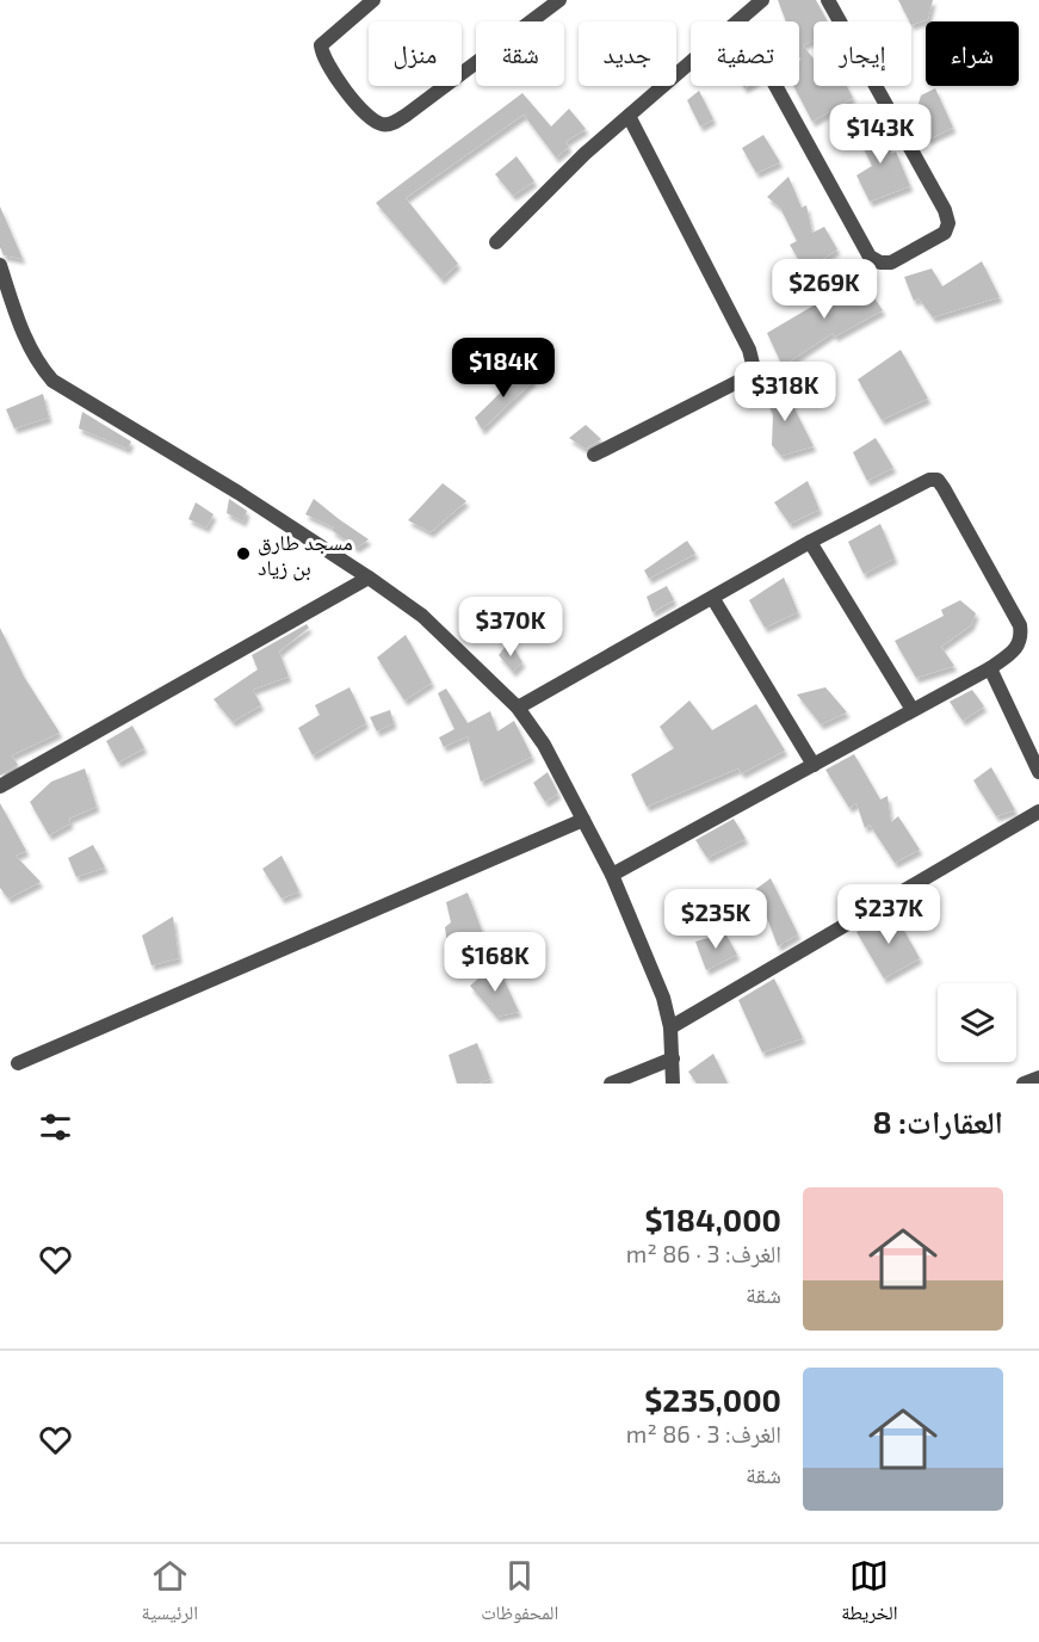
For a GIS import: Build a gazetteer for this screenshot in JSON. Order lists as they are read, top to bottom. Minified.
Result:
{"places":["مسجد طارق بن زياد"],"page":{"chip":["شراء","إيجار","تصفية","جديد","شقة","منزل"],"price":["$143K","$269K","$184K","$318K","$370K","$237K","$235K","$168K"],"heading":"العقارات: 8","list":[{"name":"$184,000","note":"الغرف: 3 · 86 m² · شقة"},{"name":"$235,000","note":"الغرف: 3 · 86 m² · شقة"}],"tabs":["الخريطة","المحفوظات","الرئيسية"]}}
